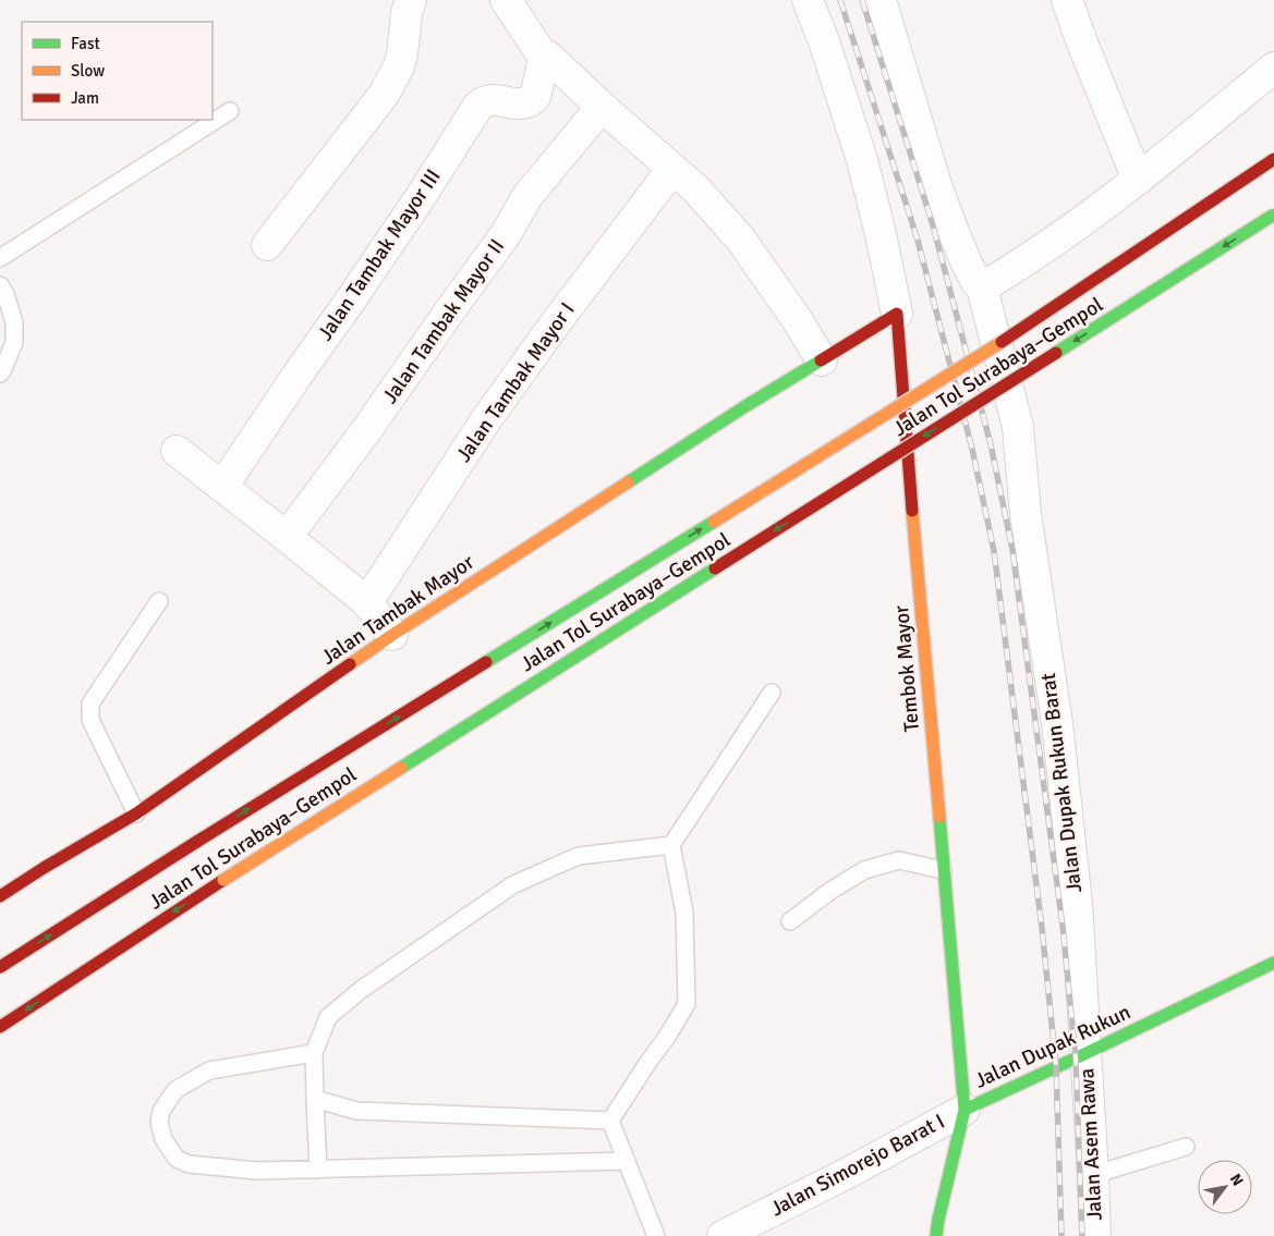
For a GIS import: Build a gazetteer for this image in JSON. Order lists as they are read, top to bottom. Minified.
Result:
{"streets":{"main road":["Jalan Tol Surabaya–Gempol","Jalan Tambak Mayor","Tembok Mayor","Jalan Dupak Rukun"],"street":["Jalan Tambak Mayor III","Jalan Tambak Mayor II","Jalan Tambak Mayor I","Jalan Dupak Rukun Barat","Jalan Asem Rawa","Jalan Simorejo Barat I"]},"crossings":[["Tembok Mayor","Jalan Dupak Rukun"],["Tembok Mayor","Jalan Simorejo Barat I"],["Jalan Dupak Rukun Barat","Jalan Dupak Rukun"],["Jalan Dupak Rukun Barat","Jalan Asem Rawa"],["Jalan Dupak Rukun","Jalan Asem Rawa"],["Jalan Dupak Rukun","Jalan Simorejo Barat I"]],"legend":["Fast","Slow","Jam"],"north":"top right"}
